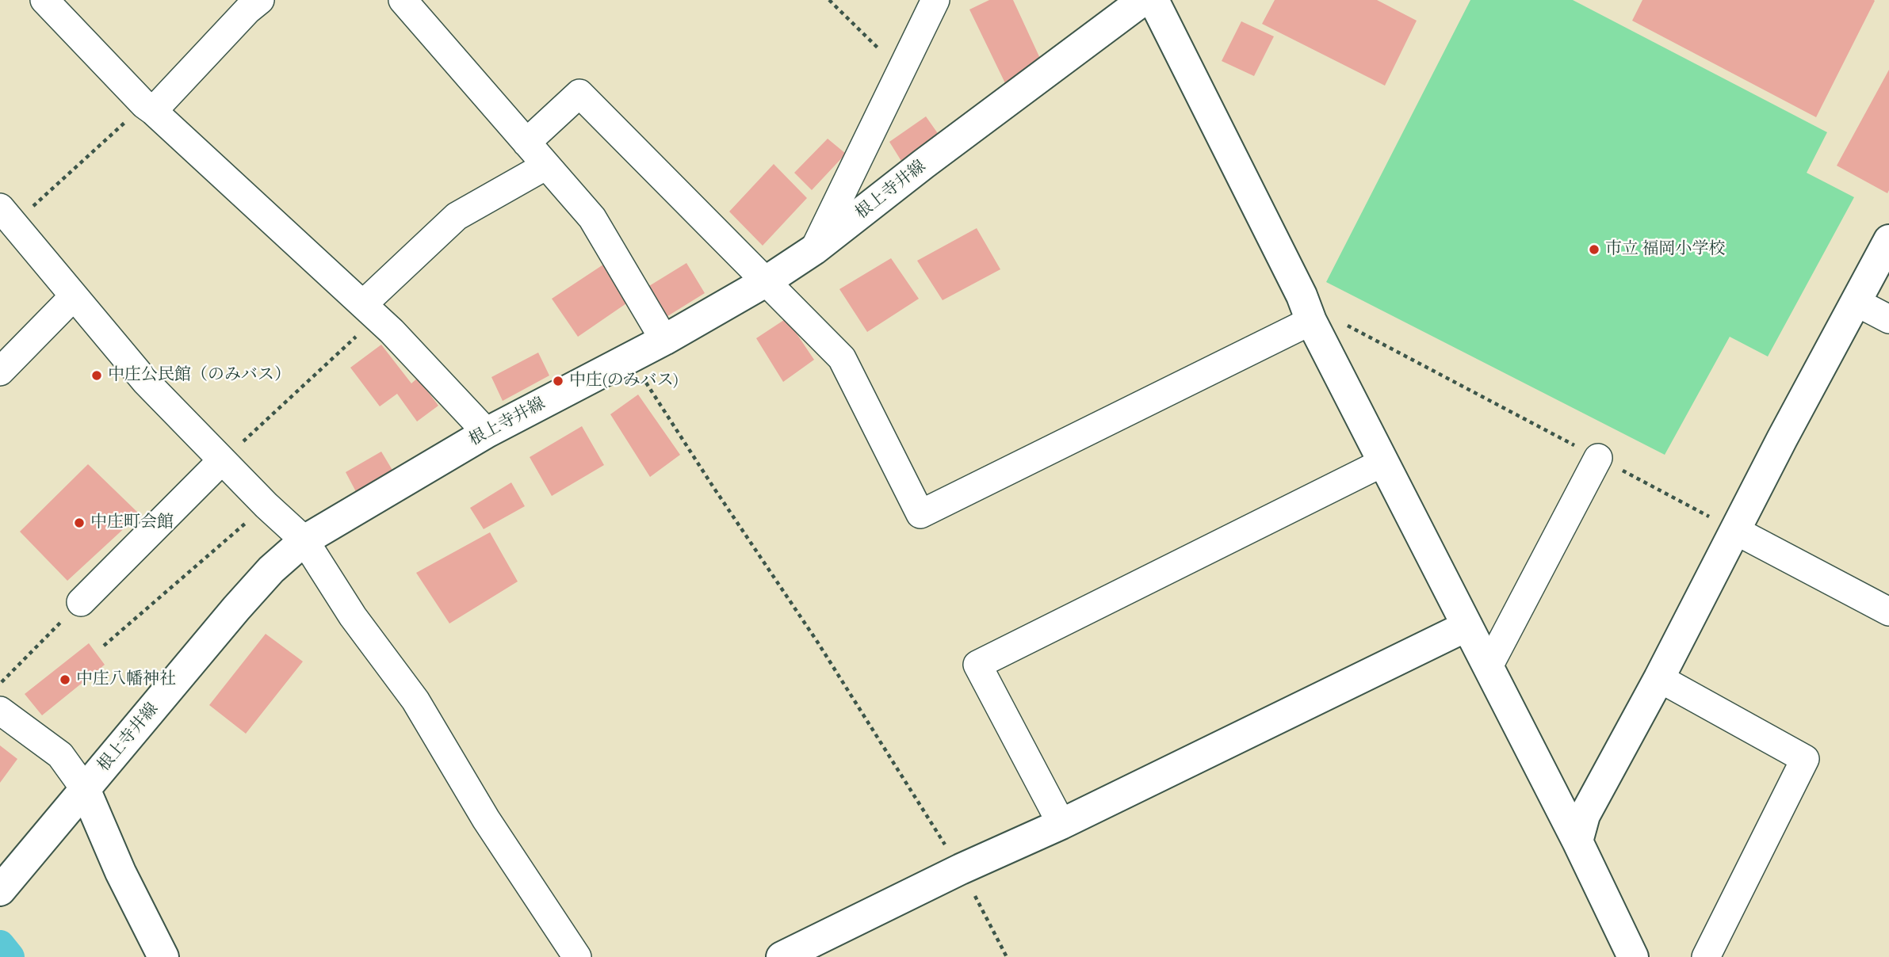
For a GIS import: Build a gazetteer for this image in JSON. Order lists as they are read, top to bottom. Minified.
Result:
{"streets":{"street":["根上寺井線"]},"places":["市立 福岡小学校","中庄公民館（のみバス）","中庄(のみバス)","中庄町会館","中庄八幡神社"]}
